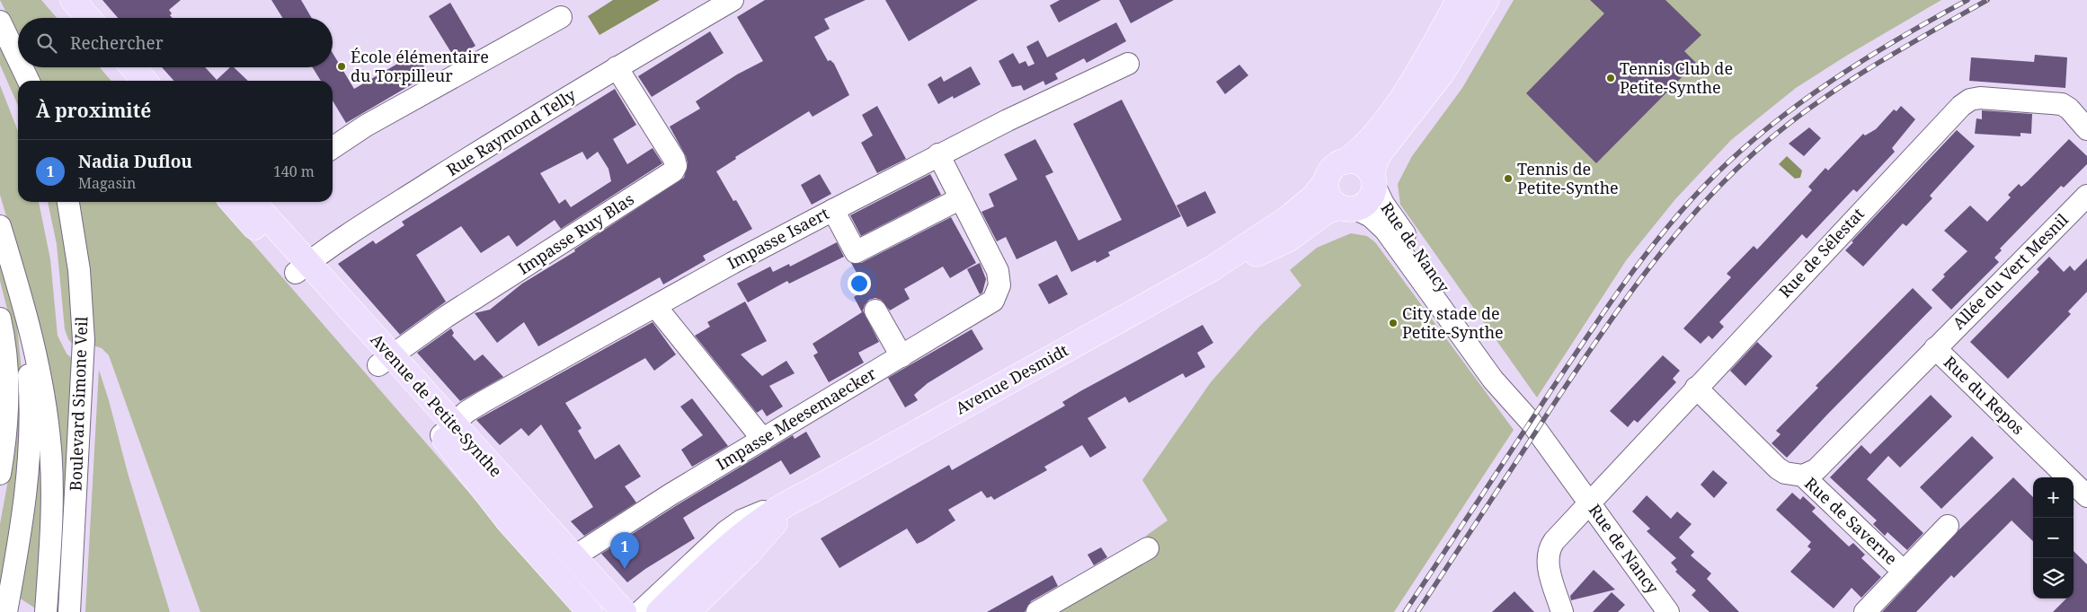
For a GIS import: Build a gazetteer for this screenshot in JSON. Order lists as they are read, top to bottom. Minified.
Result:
{"streets":{"main road":["Avenue Desmidt","Avenue de Petite-Synthe"],"street":["Rue Raymond Telly","Impasse Ruy Blas","Impasse Isaert","Rue de Nancy","Rue de Sélestat","Allée du Vert Mesnil","Rue du Repos","Boulevard Simone Veil","Impasse Meesemaecker","Rue de Saverne"]},"crossings":[["Rue Raymond Telly","Impasse Ruy Blas"],["Rue Raymond Telly","Avenue de Petite-Synthe"],["Impasse Ruy Blas","Avenue de Petite-Synthe"],["Impasse Isaert","Avenue de Petite-Synthe"],["Rue de Nancy","Rue de Sélestat"],["Rue de Nancy","Avenue Desmidt"],["Rue de Sélestat","Rue de Saverne"],["Allée du Vert Mesnil","Rue du Repos"],["Rue du Repos","Rue de Saverne"],["Avenue de Petite-Synthe","Impasse Meesemaecker"]],"places":["École élémentaire du Torpilleur","Tennis Club de Petite-Synthe","Tennis de Petite-Synthe","City stade de Petite-Synthe"],"page":{"search":"Rechercher","heading":"À proximité","list":[{"mark":"1","name":"Nadia Duflou","note":"Magasin","value":"140 m"}],"map_buttons":["+","−"],"pins":"1"}}
